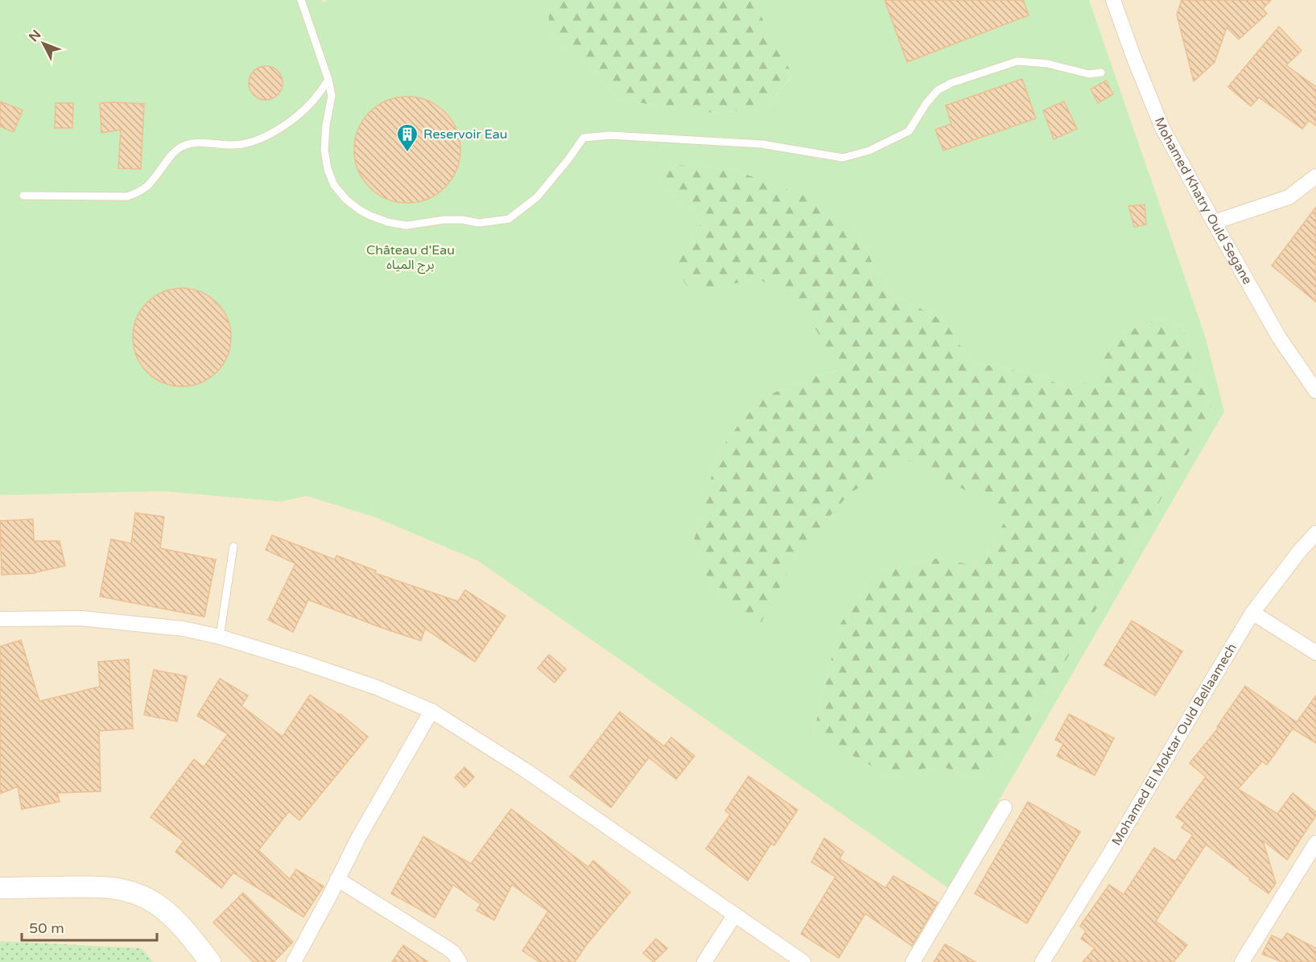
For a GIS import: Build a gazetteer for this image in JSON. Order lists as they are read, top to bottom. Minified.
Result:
{"streets":{"street":["Mohamed Khatry Ould Segane","Mohamed El Moktar Ould Bellaamech"]},"parks":["Château d'Eau برج المياه"],"places":{"building":["Reservoir Eau"]},"scale_bar":"50 m","north":"top left"}
